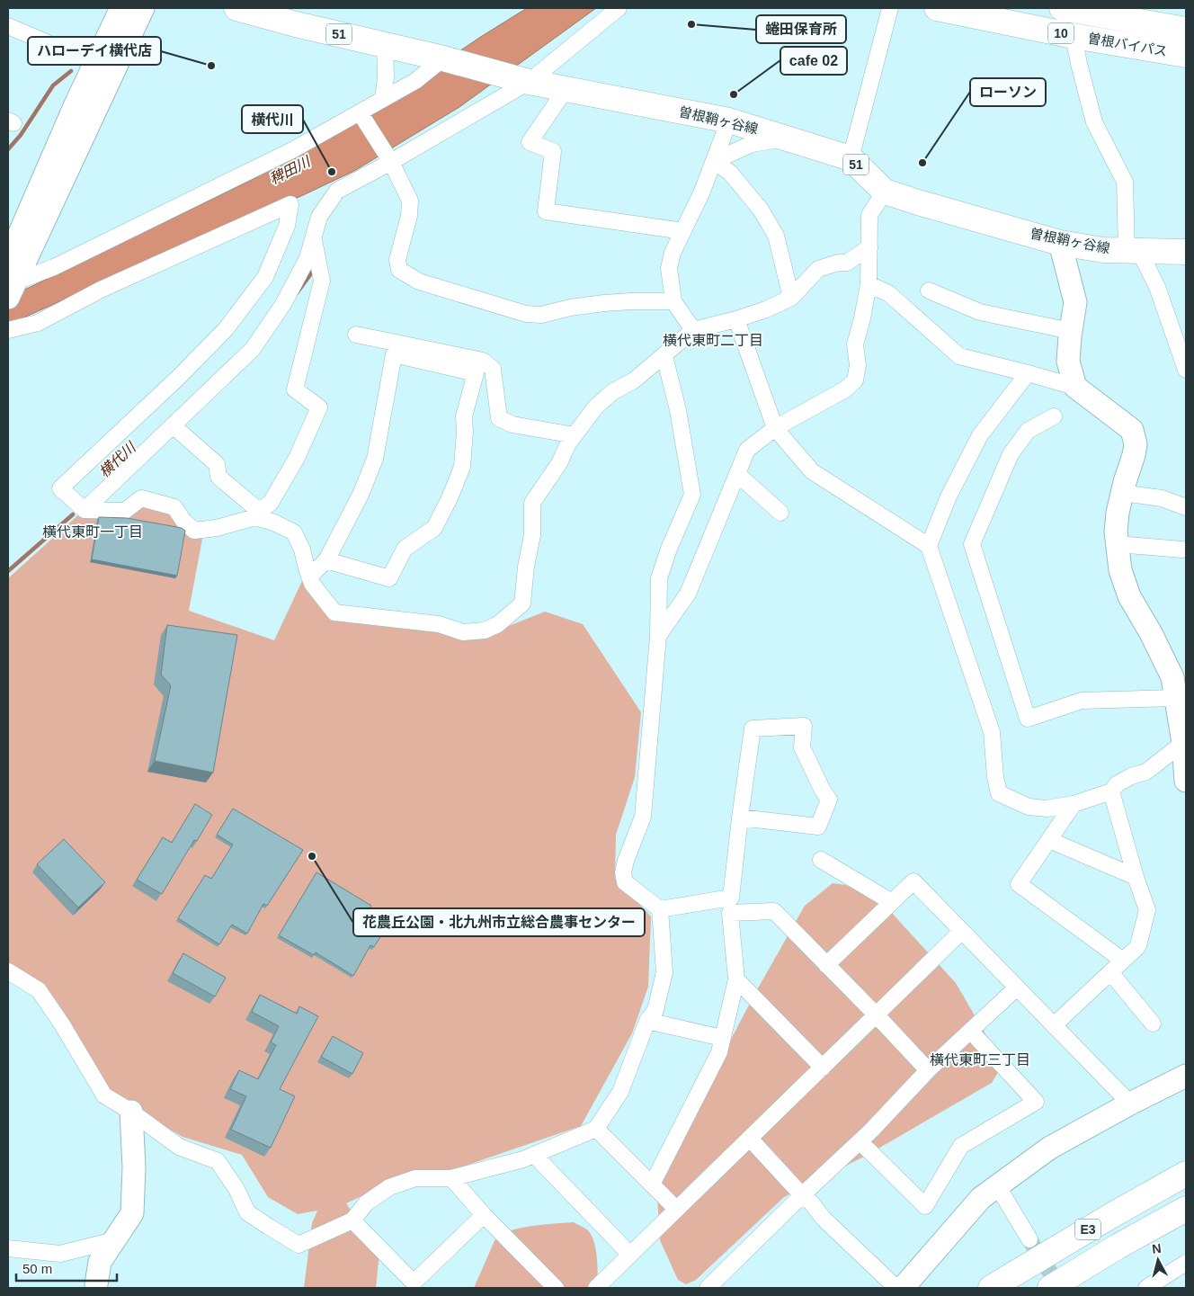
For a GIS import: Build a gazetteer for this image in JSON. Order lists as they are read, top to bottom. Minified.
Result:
{"streets":{"main road":["10","51","曽根バイパス","曽根鞘ヶ谷線","E3"]},"districts":["横代東町二丁目","横代東町一丁目","横代東町三丁目"],"water":["稗田川","横代川"],"places":["蜷田保育所","ハローデイ横代店","cafe 02","ローソン","横代川","花農丘公園・北九州市立総合農事センター"],"scale_bar":"50 m","north":"top"}
